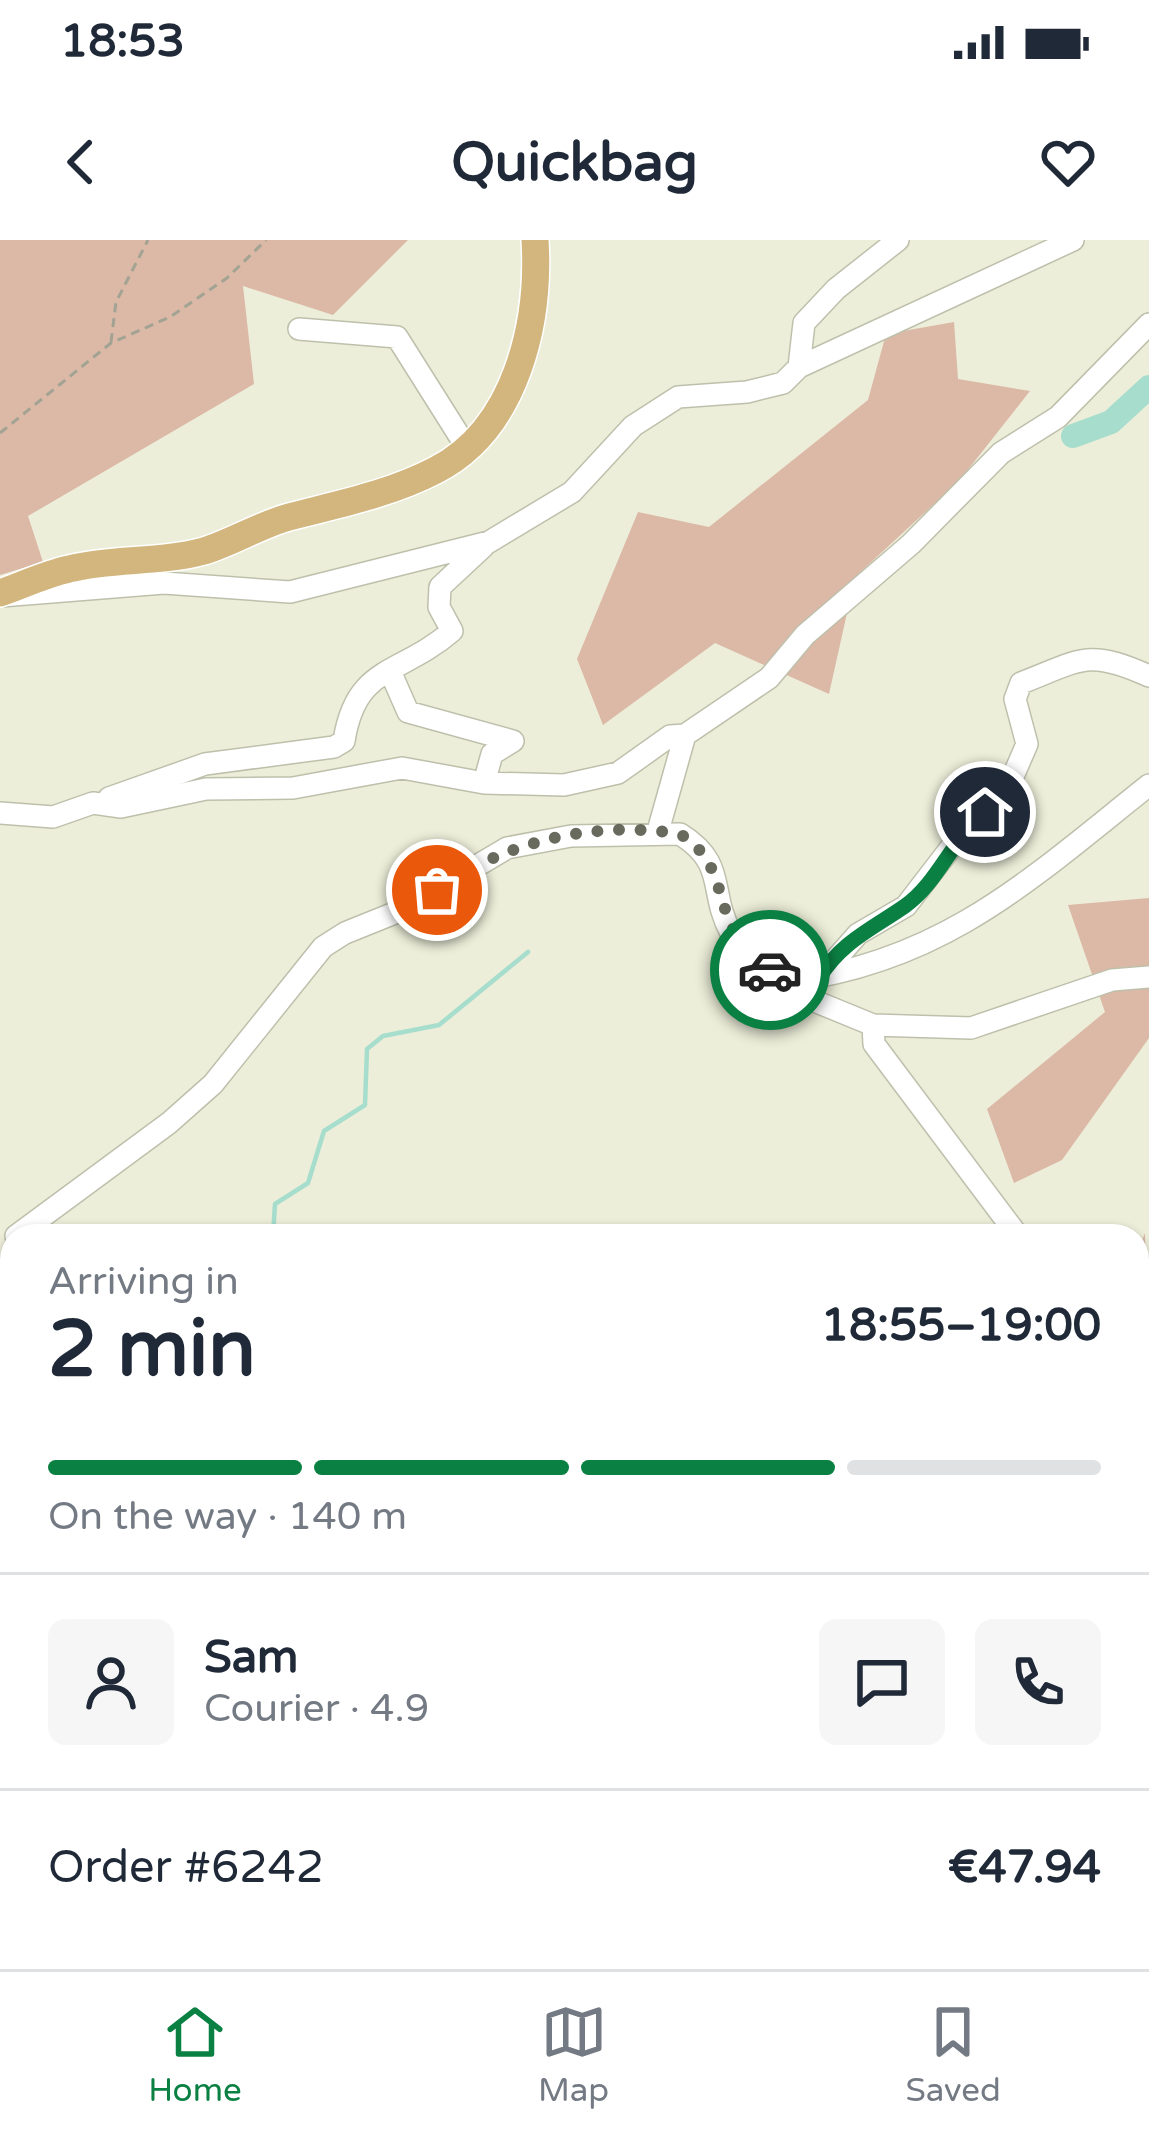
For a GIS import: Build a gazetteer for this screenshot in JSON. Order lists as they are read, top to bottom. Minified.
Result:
{"page":{"status":"18:53","header":"Quickbag","heading":["2 min","Arriving in","18:55–19:00"],"panel":["Sam","Courier · 4.9","Order #6242","€47.94"],"bar":"On the way · 140 m","tabs":["Home","Map","Saved"]}}
